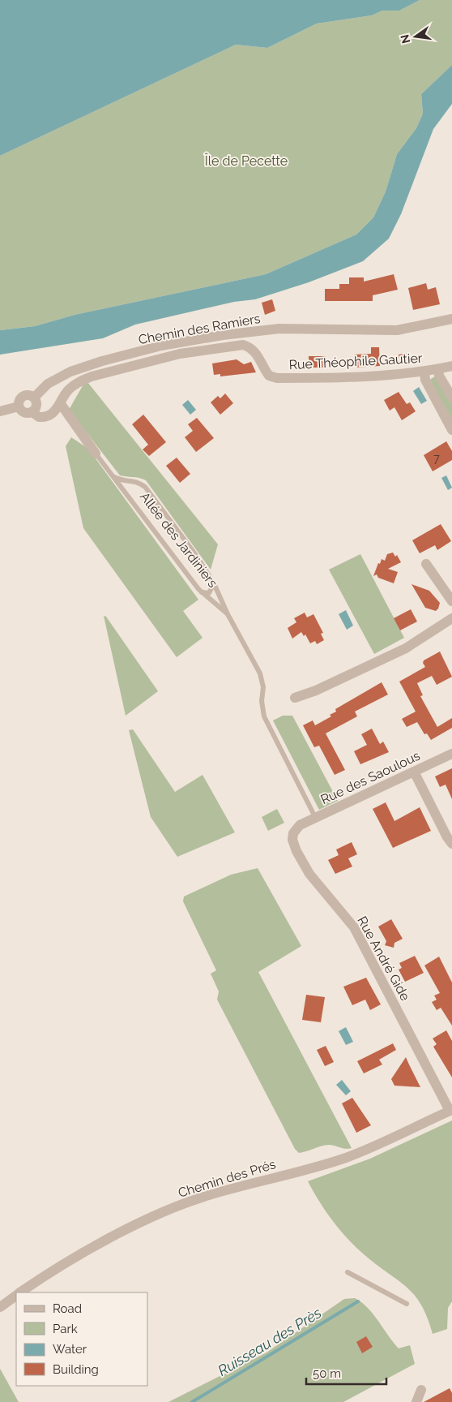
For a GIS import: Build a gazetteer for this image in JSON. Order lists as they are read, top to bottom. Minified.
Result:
{"streets":{"street":["Chemin des Ramiers","Rue Théophile Gautier","Allée des Jardiniers","Rue des Saoulous","Rue André Gide","Chemin des Prés"]},"crossings":[["Chemin des Ramiers","Rue Théophile Gautier"],["Rue Théophile Gautier","Allée des Jardiniers"],["Allée des Jardiniers","Rue des Saoulous"],["Rue des Saoulous","Rue André Gide"],["Rue André Gide","Chemin des Prés"]],"water":["Ruisseau des Près"],"parks":["Île de Pecette"],"house_numbers":["7"],"legend":["Road","Park","Water","Building"],"scale_bar":"50 m","north":"left"}
